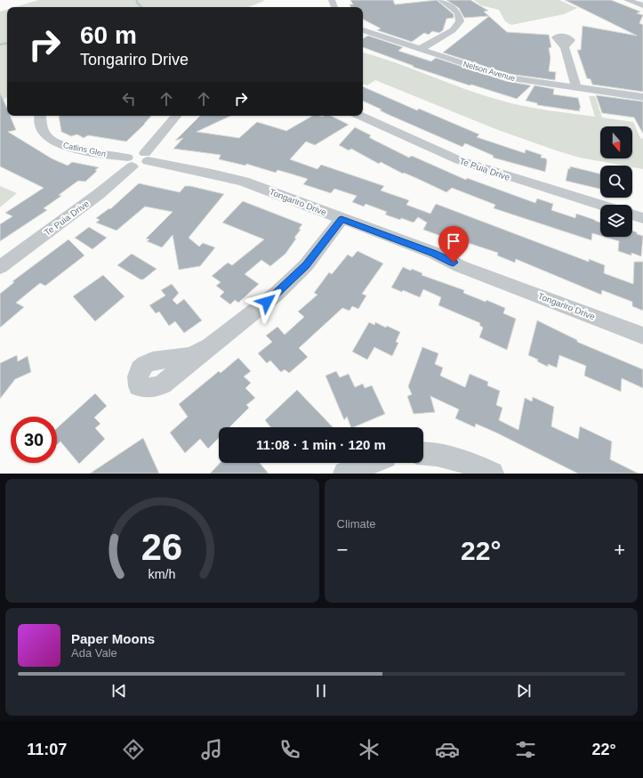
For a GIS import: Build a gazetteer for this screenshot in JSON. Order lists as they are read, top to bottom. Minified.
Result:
{"streets":{"street":["Nelson Avenue","Catlins Glen","Te Puia Drive","Tongariro Drive"]},"crossings":[["Catlins Glen","Te Puia Drive"]],"north":"bottom","page":{"turn":["60 m","Tongariro Drive"],"limit":"30","trip":"11:08 · 1 min · 120 m","tile":"Climate","heat":["−","22°","+"],"song":["Paper Moons","Ada Vale"],"tabs":["11:07","22°"],"gauge":["26","km/h"]}}
